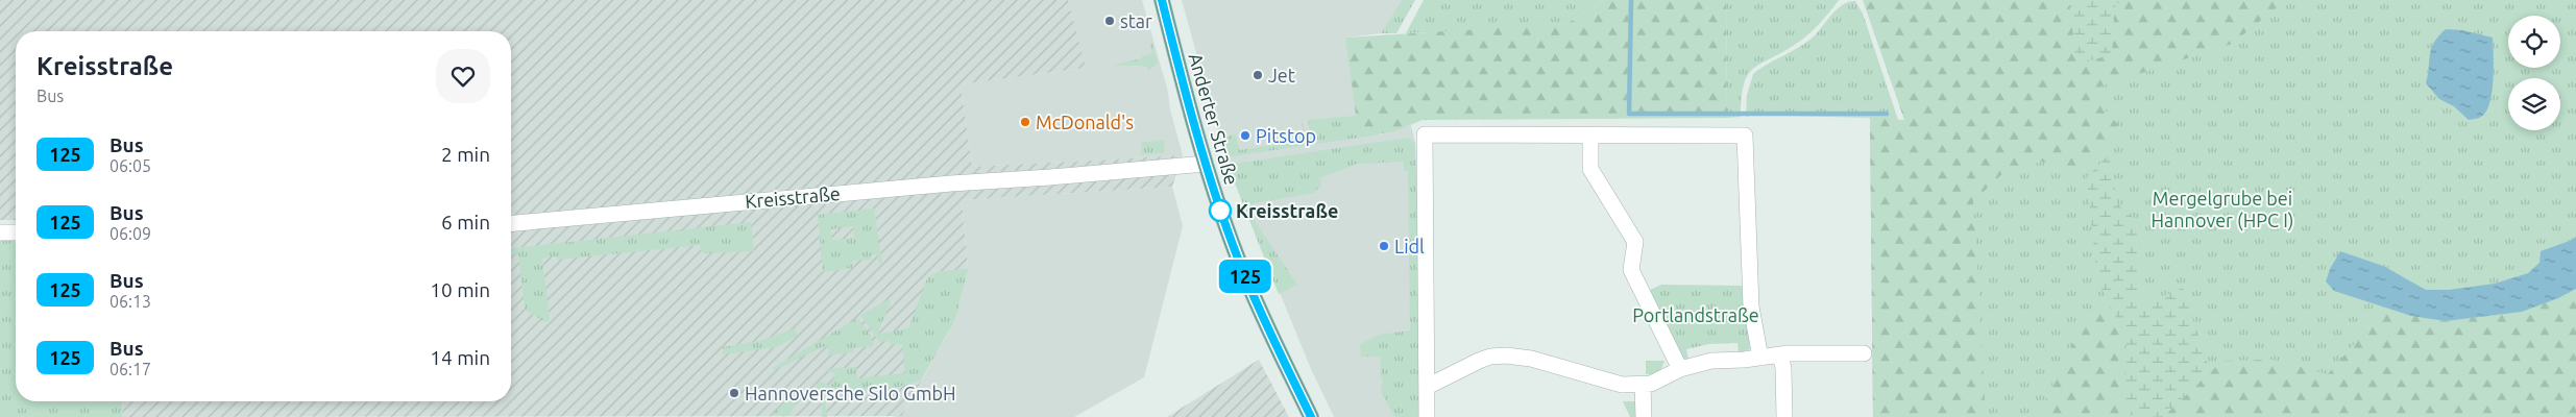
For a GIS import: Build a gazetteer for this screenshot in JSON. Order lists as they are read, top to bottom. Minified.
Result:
{"streets":{"main road":["Anderter Straße"],"street":["Kreisstraße"]},"crossings":[["Anderter Straße","Kreisstraße"]],"parks":["Mergelgrube bei Hannover (HPC I)","Portlandstraße"],"places":["star","Jet","McDonald's","Pitstop","Kreisstraße","Lidl","Hannoversche Silo GmbH"],"lines":["bus line 125"],"page":{"on_map":"125","heading":["Kreisstraße","Bus"],"list":[{"mark":"125","name":"Bus","note":"06:05","value":"2 min"},{"mark":"125","name":"Bus","note":"06:09","value":"6 min"},{"mark":"125","name":"Bus","note":"06:13","value":"10 min"},{"mark":"125","name":"Bus","note":"06:17","value":"14 min"}]}}
